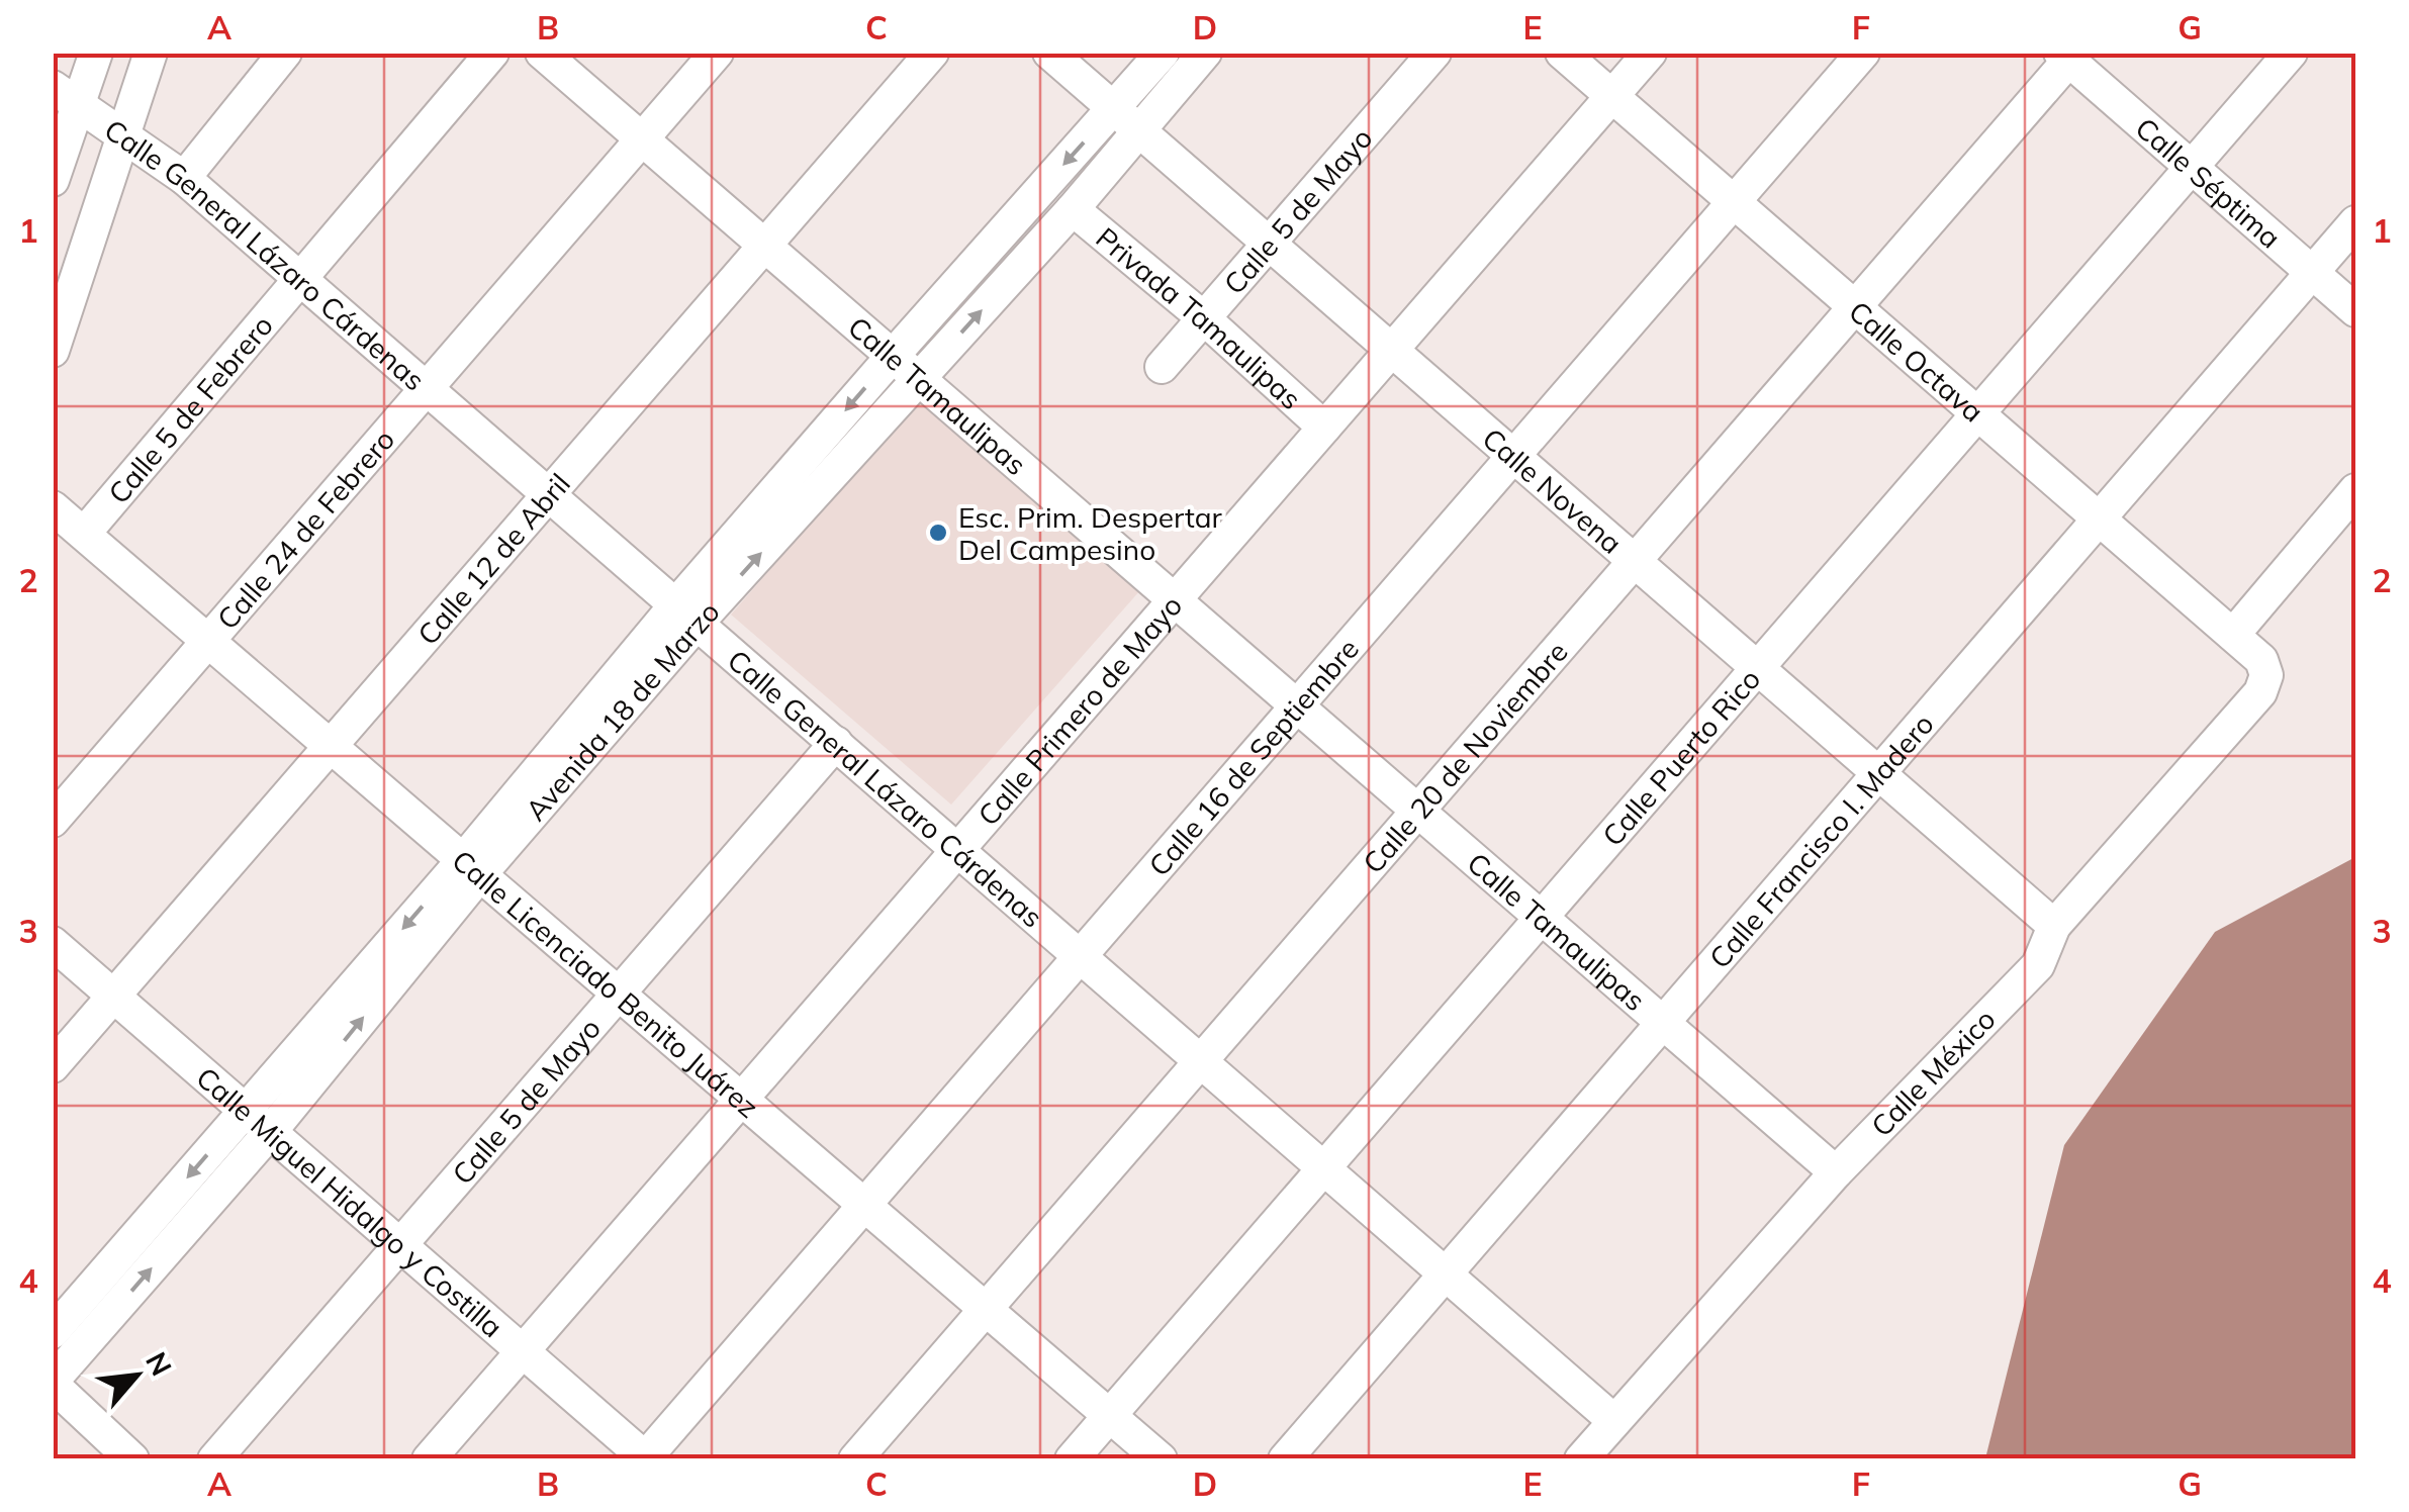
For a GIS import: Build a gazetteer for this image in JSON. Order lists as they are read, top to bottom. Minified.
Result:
{"streets":{"street":["Calle Séptima","Calle 5 de Mayo","Calle General Lázaro Cárdenas","Privada Tamaulipas","Calle Octava","Calle Tamaulipas","Calle 5 de Febrero","Calle Novena","Calle 24 de Febrero","Calle 12 de Abril","Avenida 18 de Marzo","Calle Primero de Mayo","Calle 16 de Septiembre","Calle 20 de Noviembre","Calle Puerto Rico","Calle Francisco I. Madero","Calle Licenciado Benito Juárez","Calle México","Calle Miguel Hidalgo y Costilla"]},"crossings":[["Calle Séptima","Calle 20 de Noviembre"],["Calle Séptima","Calle Puerto Rico"],["Calle Séptima","Calle Francisco I. Madero"],["Calle 5 de Mayo","Calle General Lázaro Cárdenas"],["Calle 5 de Mayo","Privada Tamaulipas"],["Calle 5 de Mayo","Calle Novena"],["Calle 5 de Mayo","Calle Licenciado Benito Juárez"],["Calle 5 de Mayo","Calle Miguel Hidalgo y Costilla"],["Calle General Lázaro Cárdenas","Calle 5 de Febrero"],["Calle General Lázaro Cárdenas","Calle 24 de Febrero"],["Calle General Lázaro Cárdenas","Calle 12 de Abril"],["Calle General Lázaro Cárdenas","Avenida 18 de Marzo"],["Calle General Lázaro Cárdenas","Calle Primero de Mayo"],["Calle General Lázaro Cárdenas","Calle 16 de Septiembre"],["Calle General Lázaro Cárdenas","Calle 20 de Noviembre"],["Calle General Lázaro Cárdenas","Calle Puerto Rico"],["Calle General Lázaro Cárdenas","Calle Francisco I. Madero"],["Calle General Lázaro Cárdenas","Calle México"],["Privada Tamaulipas","Avenida 18 de Marzo"],["Privada Tamaulipas","Calle Primero de Mayo"],["Calle Octava","Calle Primero de Mayo"],["Calle Octava","Calle 16 de Septiembre"],["Calle Octava","Calle 20 de Noviembre"],["Calle Octava","Calle Puerto Rico"],["Calle Octava","Calle Francisco I. Madero"],["Calle Octava","Calle México"],["Calle Tamaulipas","Calle 24 de Febrero"],["Calle Tamaulipas","Calle 12 de Abril"],["Calle Tamaulipas","Avenida 18 de Marzo"],["Calle Tamaulipas","Calle Primero de Mayo"],["Calle Tamaulipas","Calle 16 de Septiembre"],["Calle Tamaulipas","Calle 20 de Noviembre"],["Calle Tamaulipas","Calle Puerto Rico"],["Calle Tamaulipas","Calle Francisco I. Madero"],["Calle Tamaulipas","Calle México"],["Calle 5 de Febrero","Calle Licenciado Benito Juárez"],["Calle Novena","Avenida 18 de Marzo"],["Calle Novena","Calle Primero de Mayo"],["Calle Novena","Calle 16 de Septiembre"],["Calle Novena","Calle 20 de Noviembre"],["Calle Novena","Calle Puerto Rico"],["Calle Novena","Calle Francisco I. Madero"],["Calle Novena","Calle México"],["Calle 24 de Febrero","Calle Licenciado Benito Juárez"],["Calle 12 de Abril","Calle Licenciado Benito Juárez"],["Calle 12 de Abril","Calle Miguel Hidalgo y Costilla"],["Avenida 18 de Marzo","Calle Licenciado Benito Juárez"],["Avenida 18 de Marzo","Calle Miguel Hidalgo y Costilla"],["Calle Primero de Mayo","Calle Licenciado Benito Juárez"],["Calle Primero de Mayo","Calle Miguel Hidalgo y Costilla"],["Calle 16 de Septiembre","Calle Licenciado Benito Juárez"],["Calle 16 de Septiembre","Calle Miguel Hidalgo y Costilla"],["Calle 20 de Noviembre","Calle Licenciado Benito Juárez"],["Calle Puerto Rico","Calle Licenciado Benito Juárez"]],"places":["Esc. Prim. Despertar Del Campesino"],"north":"top right","grid":{"columns":["A","B","C","D","E","F","G"],"rows":["1","2","3","4"]}}
